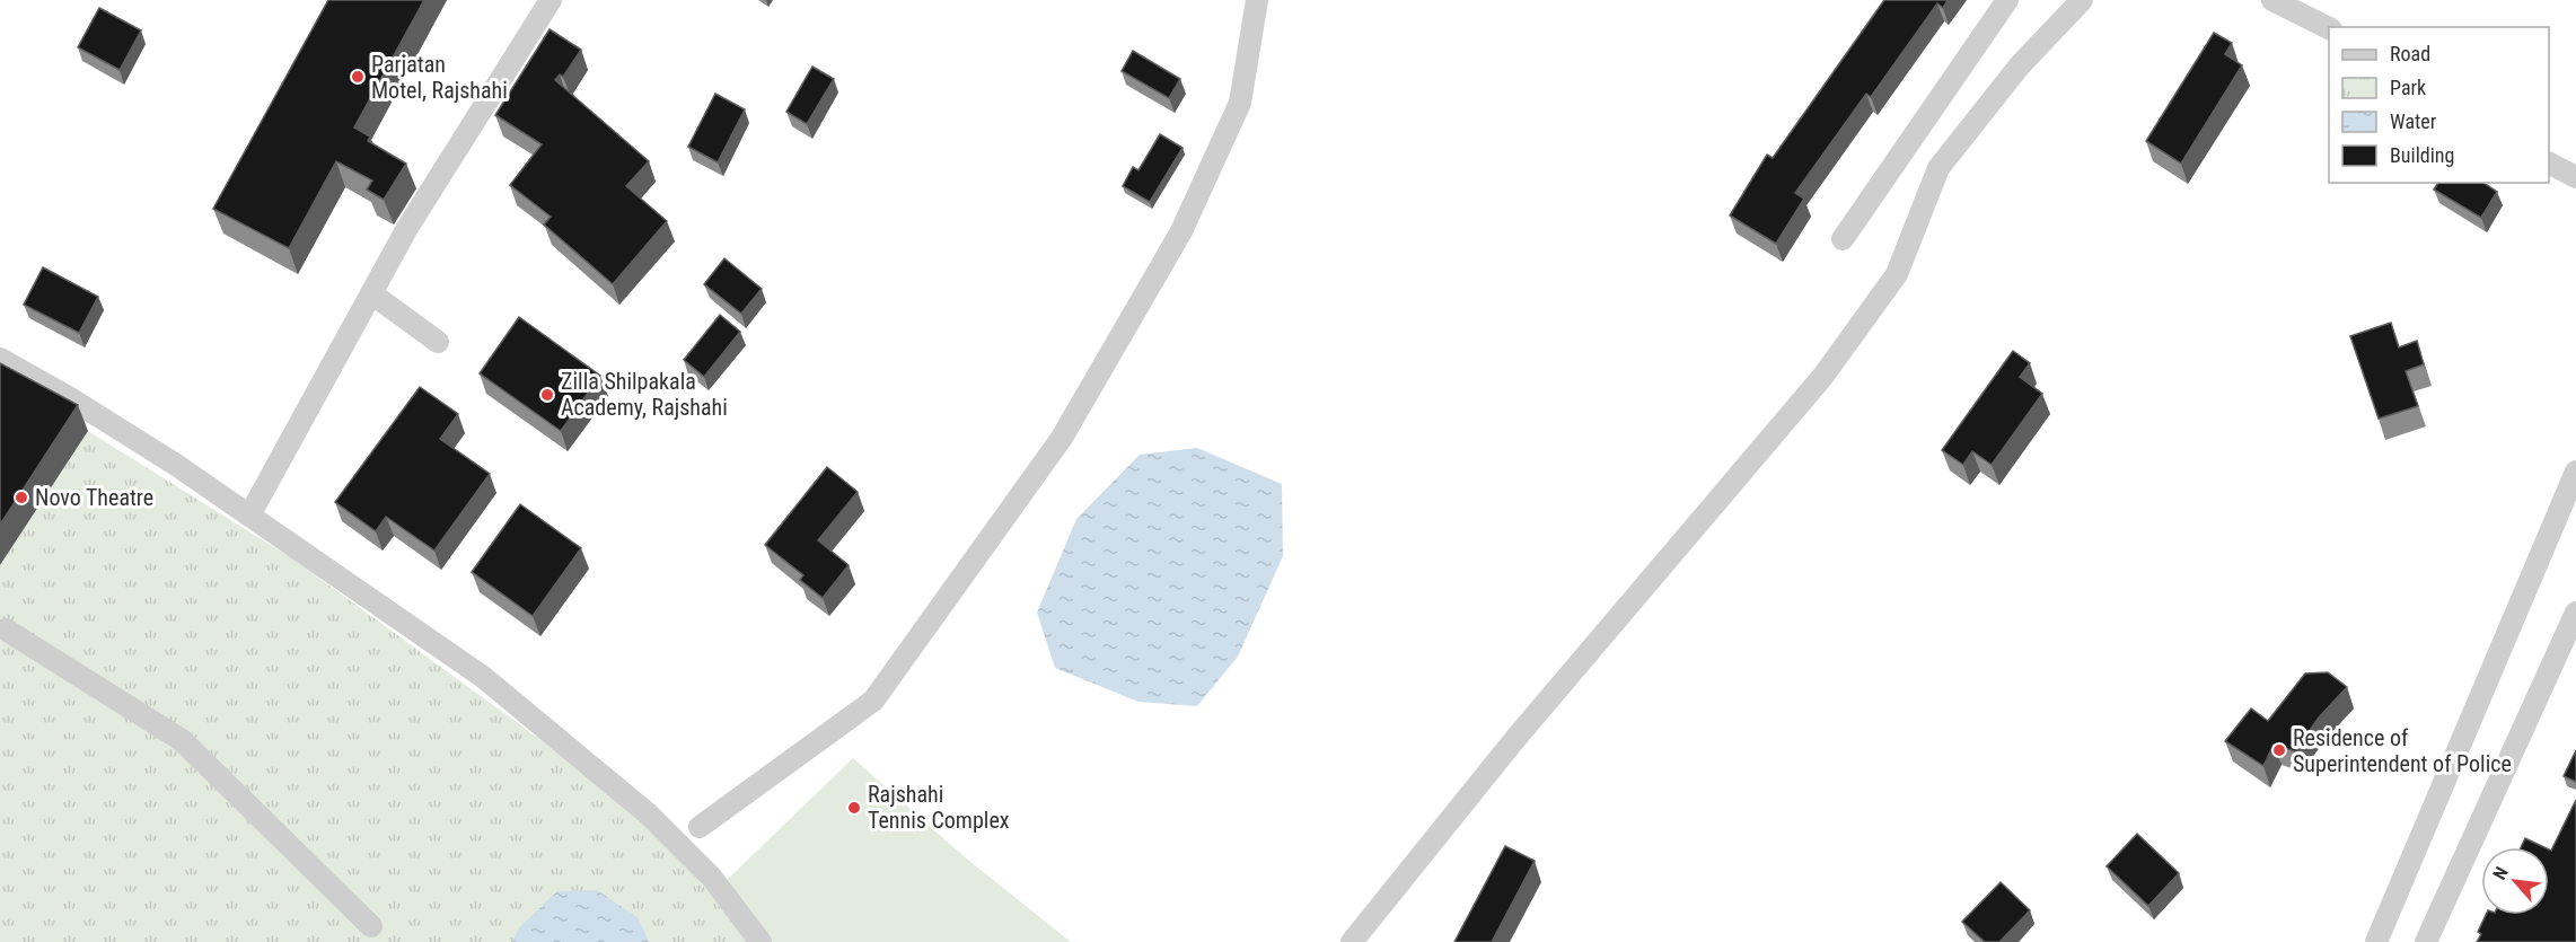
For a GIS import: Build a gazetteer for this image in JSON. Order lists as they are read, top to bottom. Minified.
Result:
{"places":["Parjatan Motel, Rajshahi","Zilla Shilpakala Academy, Rajshahi","Novo Theatre","Residence of Superintendent of Police","Rajshahi Tennis Complex"],"legend":["Road","Park","Water","Building"],"north":"top left"}
